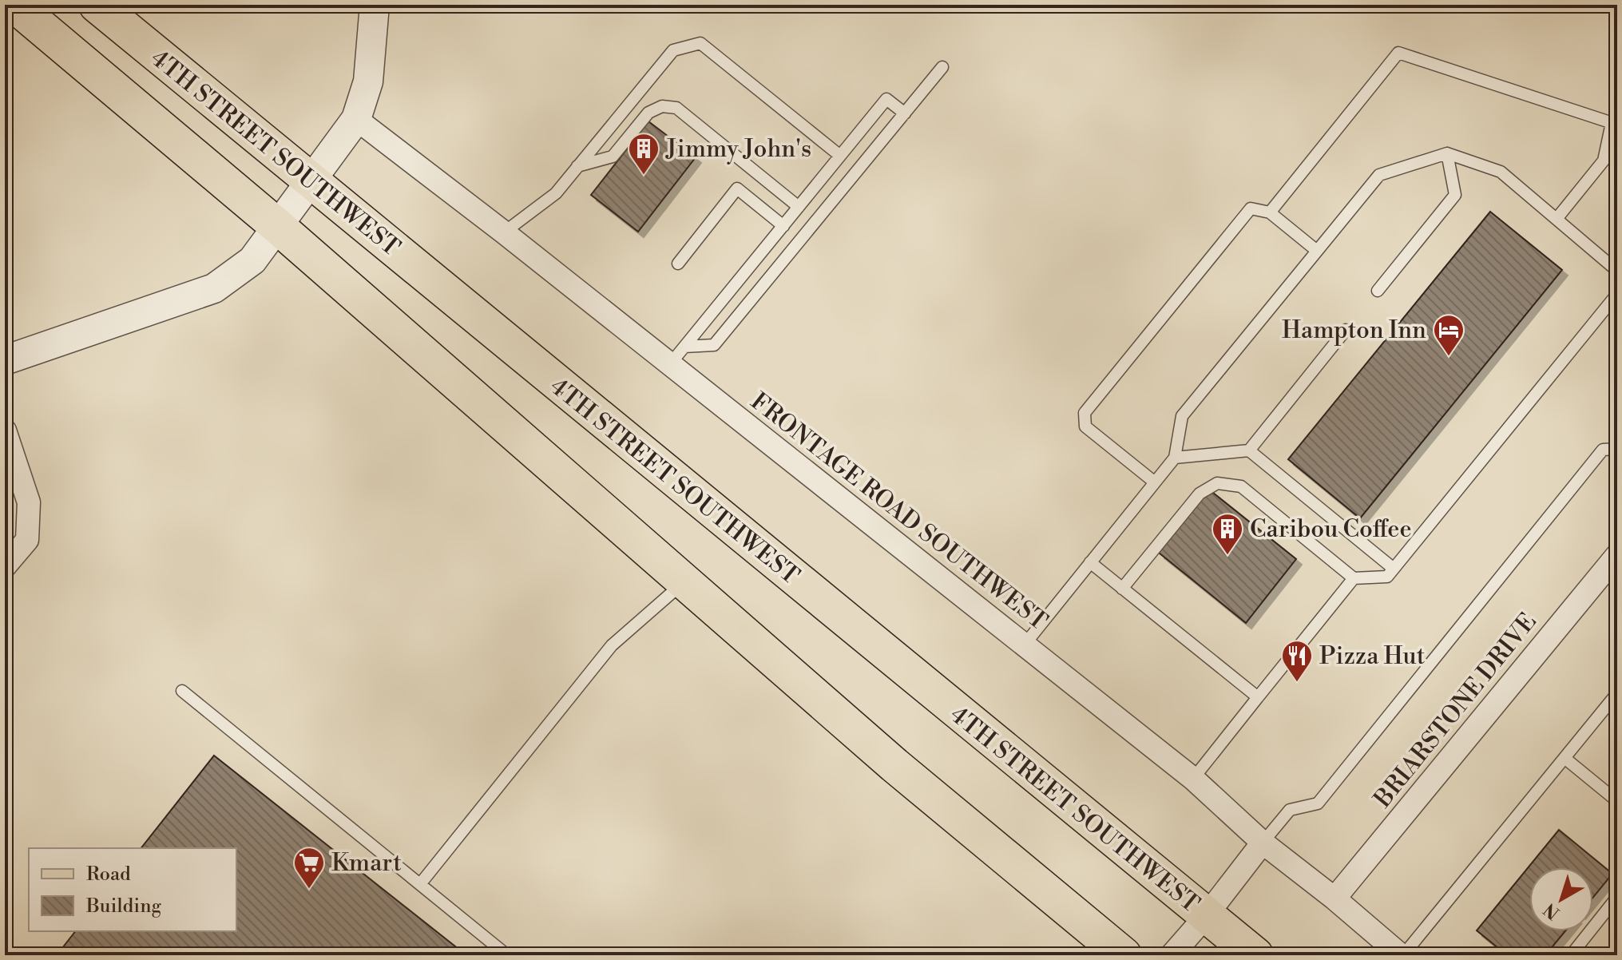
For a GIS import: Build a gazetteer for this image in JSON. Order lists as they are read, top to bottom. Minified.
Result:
{"streets":{"main road":["4TH STREET SOUTHWEST"],"street":["FRONTAGE ROAD SOUTHWEST","BRIARSTONE DRIVE"]},"crossings":[["FRONTAGE ROAD SOUTHWEST","BRIARSTONE DRIVE"]],"places":{"building":["Jimmy John's","Caribou Coffee"],"hotel":["Hampton Inn"],"restaurant":["Pizza Hut"],"supermarket":["Kmart"]},"legend":["Road","Building"],"north":"bottom left"}
